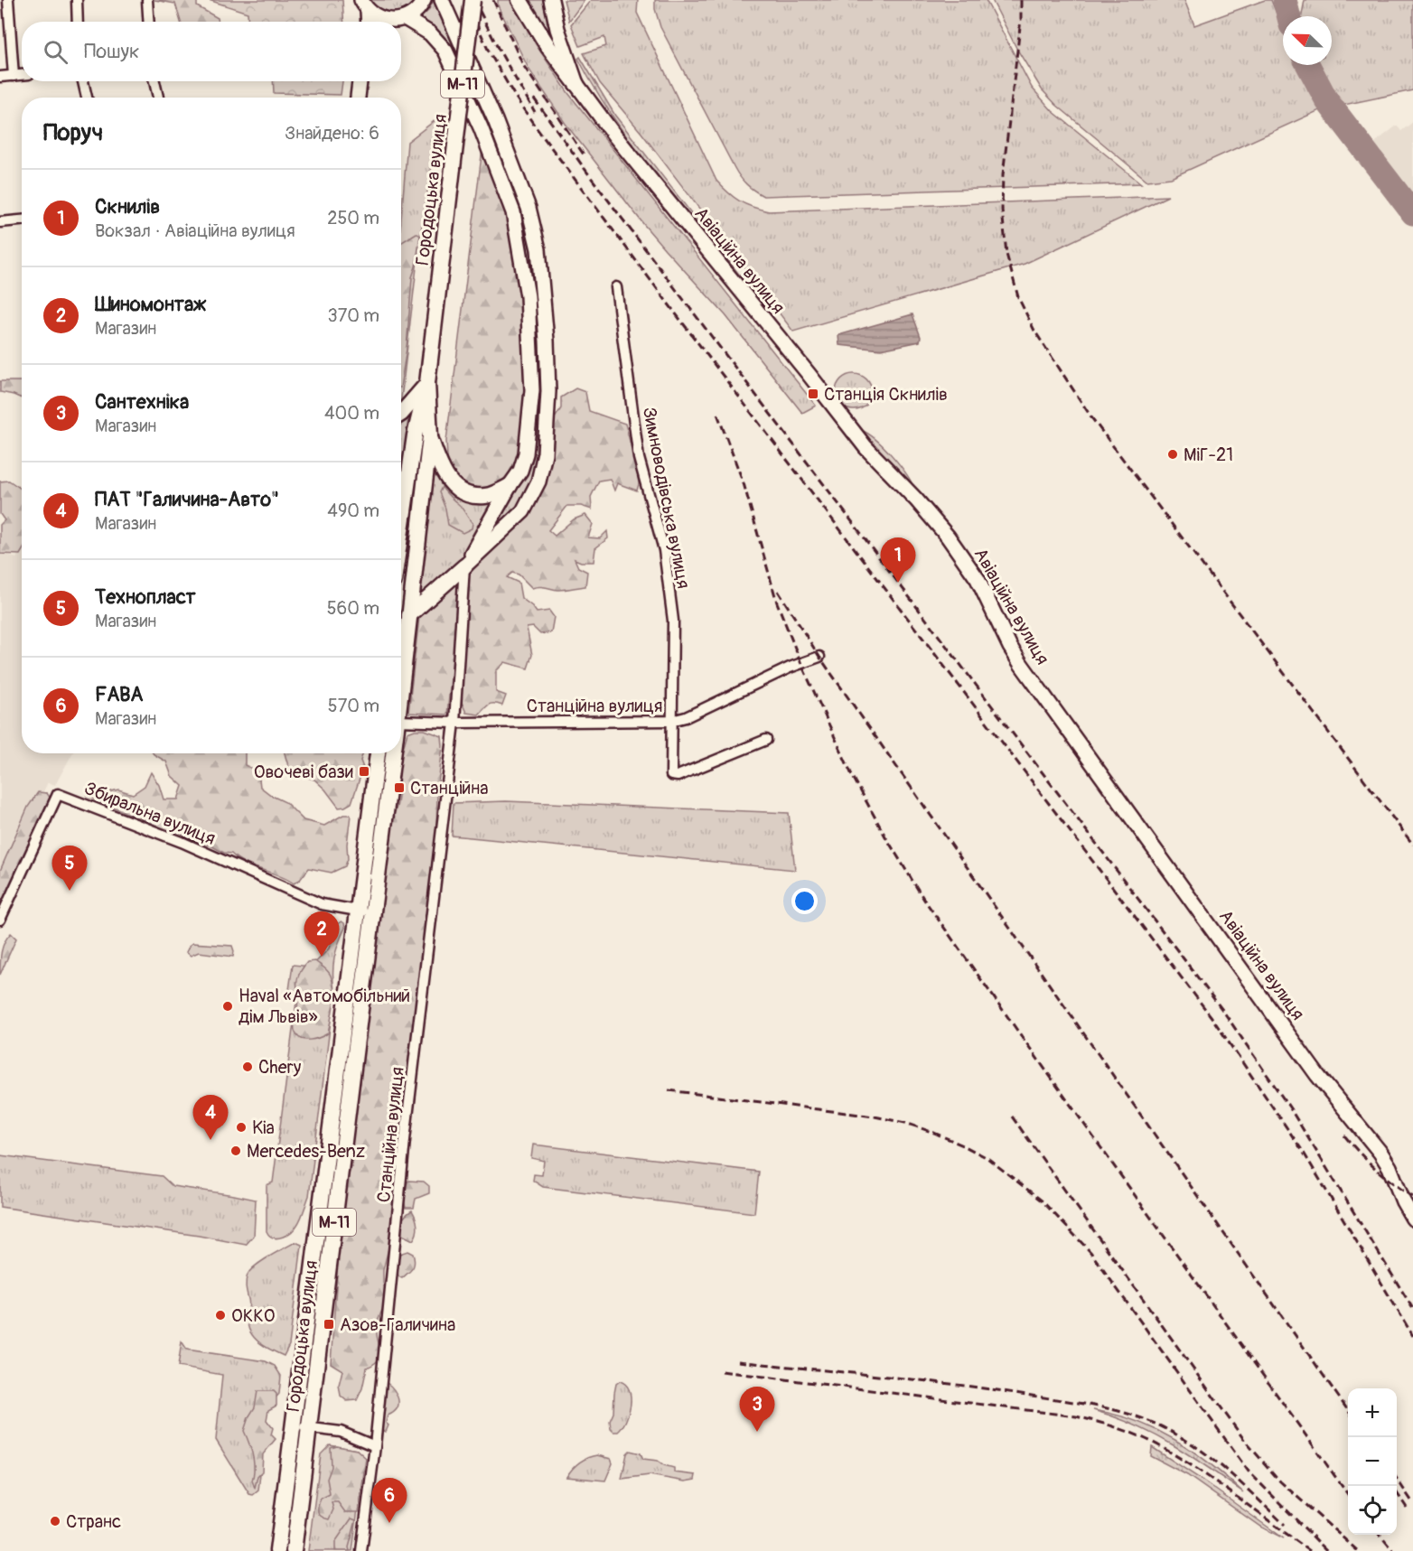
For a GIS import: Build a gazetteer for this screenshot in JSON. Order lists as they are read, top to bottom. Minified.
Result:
{"streets":{"main road":["М-11","Городоцька вулиця"],"street":["Авіаційна вулиця","Зимноводівська вулиця","Станційна вулиця","Збиральна вулиця"]},"crossings":[["Городоцька вулиця","Збиральна вулиця"],["Зимноводівська вулиця","Станційна вулиця"]],"places":{"transit":["Станція Скнилів","Овочеві бази","Станційна","Азов-Галичина"],"other":["МіГ-21","Haval «Автомобільний дім Львів»","Chery","Kia","Mercedes-Benz","ОККО","Странс"]},"north":"top left","page":{"search":"Пошук","heading":["Поруч","Знайдено: 6"],"list":[{"mark":"1","name":"Скнилів","note":"Вокзал · Авіаційна вулиця","value":"250 m"},{"mark":"2","name":"Шиномонтаж","note":"Магазин","value":"370 m"},{"mark":"3","name":"Сантехніка","note":"Магазин","value":"400 m"},{"mark":"4","name":"ПАТ \"Галичина-Авто\"","note":"Магазин","value":"490 m"},{"mark":"5","name":"Технопласт","note":"Магазин","value":"560 m"},{"mark":"6","name":"FABA","note":"Магазин","value":"570 m"}],"pins":["1","5","2","4","3","6"],"map_buttons":["+","−"]}}
